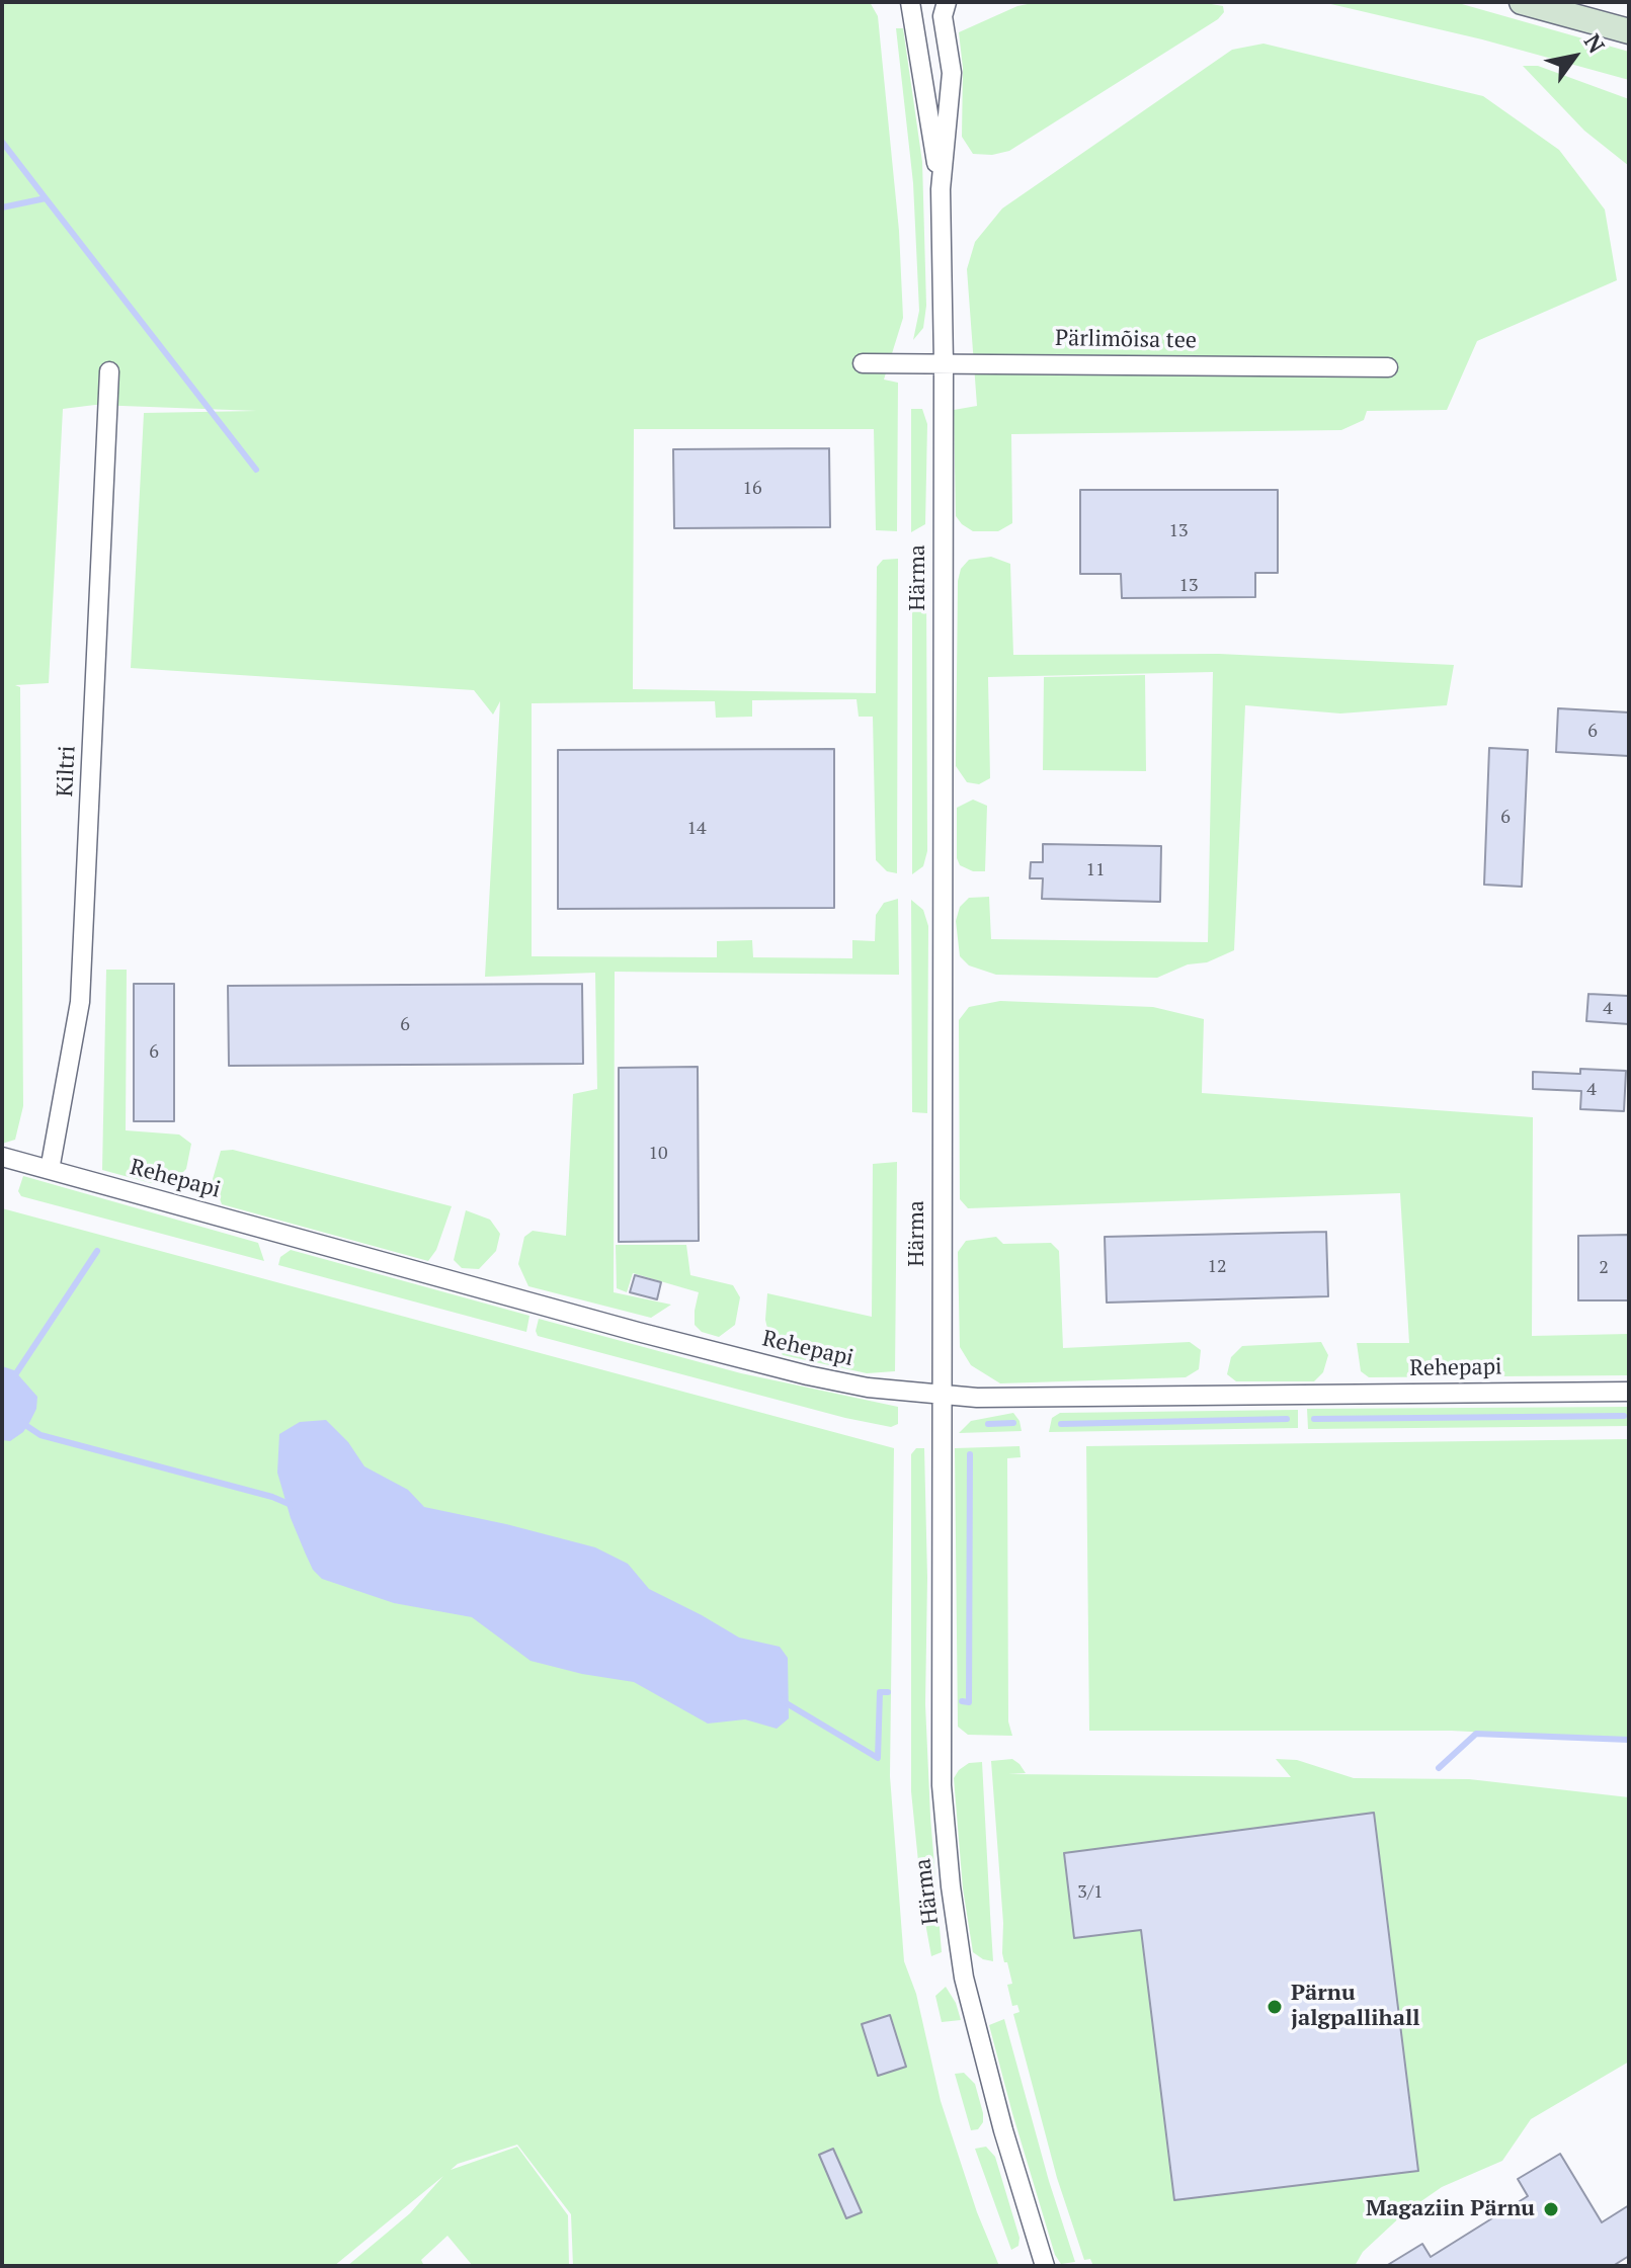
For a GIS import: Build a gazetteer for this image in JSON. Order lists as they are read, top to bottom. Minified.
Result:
{"streets":{"street":["Pärlimõisa tee","Härma","Kiltri","Rehepapi"]},"crossings":[["Pärlimõisa tee","Härma"],["Härma","Rehepapi"],["Kiltri","Rehepapi"]],"places":["Pärnu jalgpallihall","Magaziin Pärnu"],"house_numbers":["16","13","13","6","6","14","11","4","6","6","4","10","12","2","3/1"],"north":"top right"}
